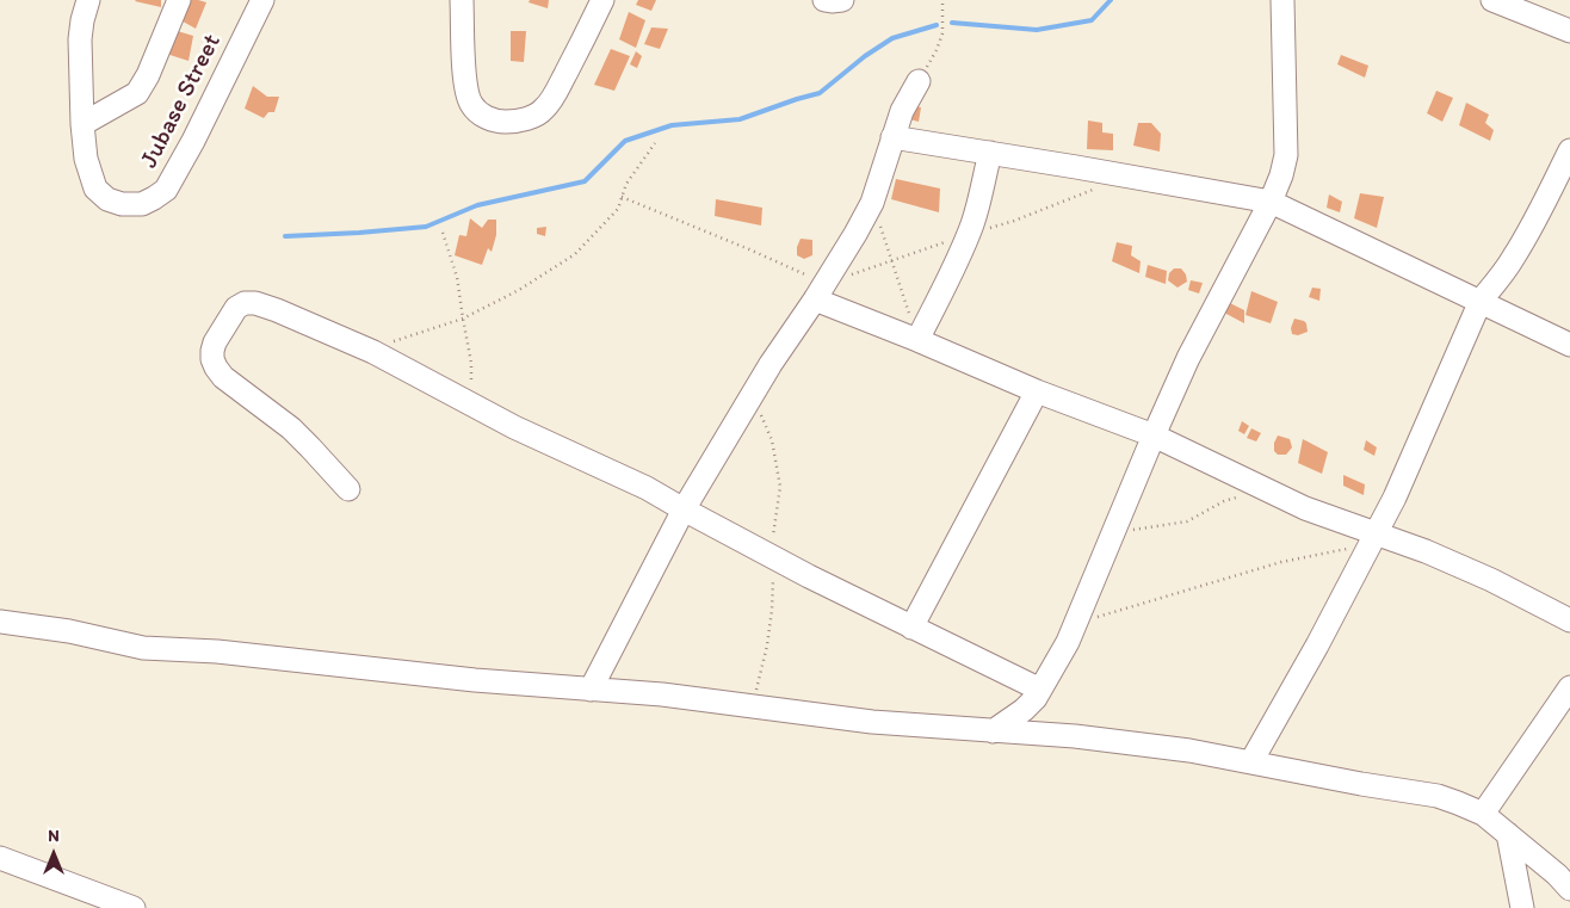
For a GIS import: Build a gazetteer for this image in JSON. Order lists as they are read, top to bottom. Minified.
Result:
{"streets":{"street":["Jubase Street"]},"north":"top"}
